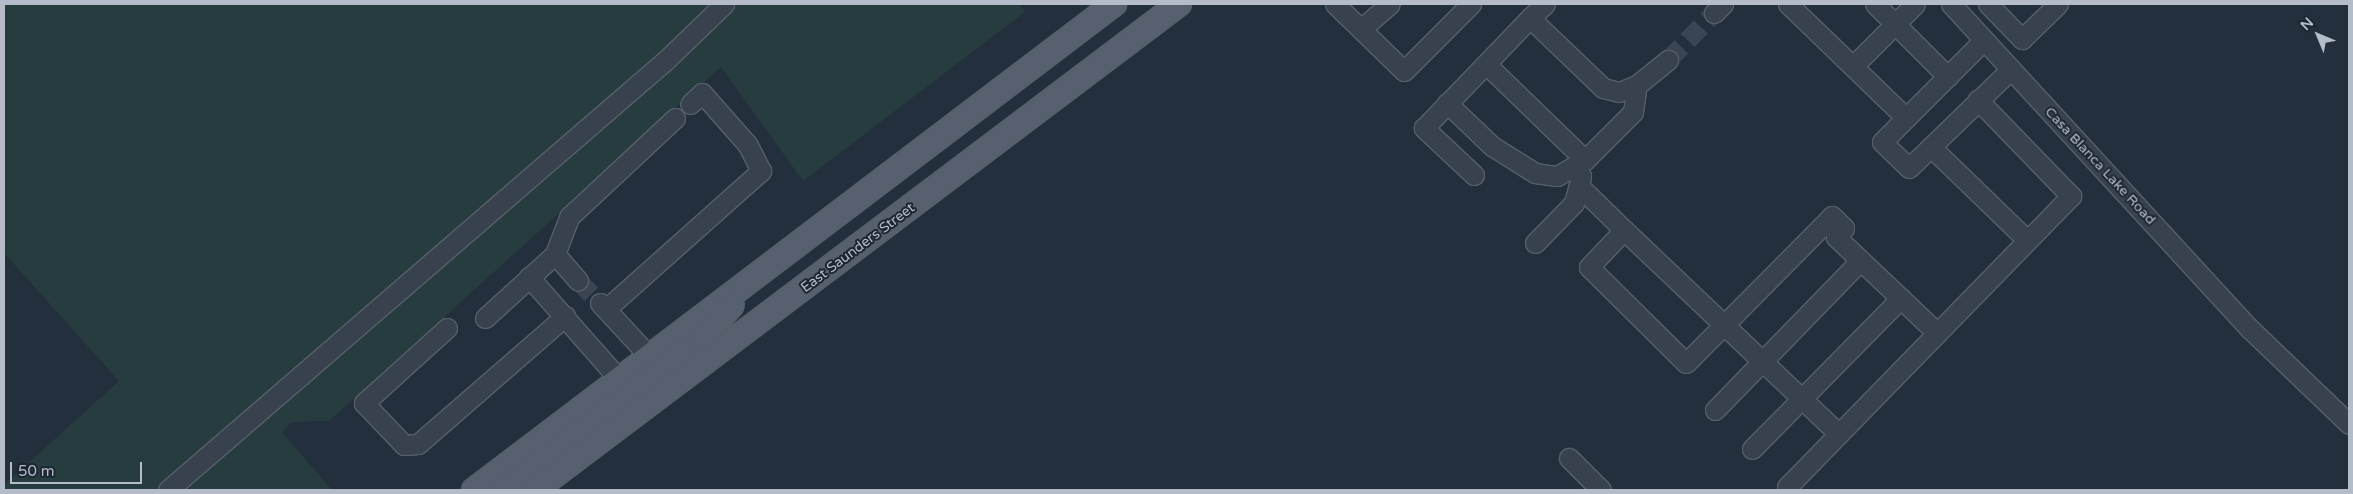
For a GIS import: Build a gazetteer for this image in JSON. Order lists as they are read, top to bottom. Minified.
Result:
{"streets":{"main road":["East Saunders Street"],"street":["Casa Blanca Lake Road"]},"scale_bar":"50 m","north":"top left"}
